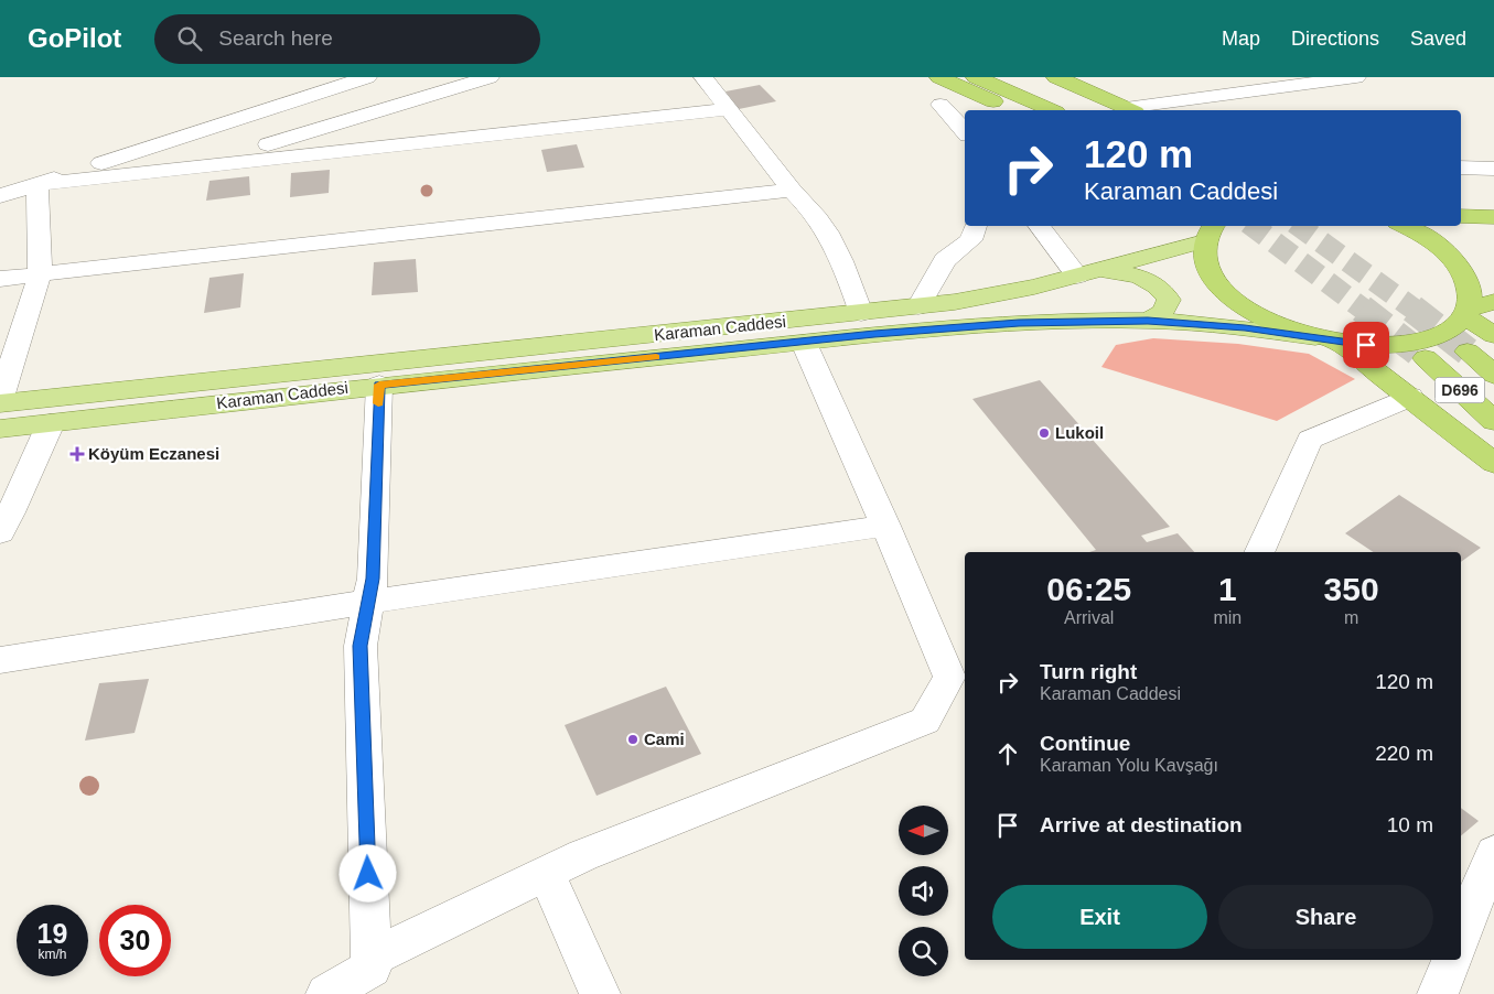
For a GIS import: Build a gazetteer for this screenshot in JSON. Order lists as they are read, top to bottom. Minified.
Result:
{"streets":{"highway":["D696"],"main road":["Karaman Caddesi"]},"places":{"other":["Lukoil","Cami"],"health":["Köyüm Eczanesi"]},"north":"left","page":{"header":"GoPilot","search":"Search here","nav":["Map","Directions","Saved"],"turn":["120 m","Karaman Caddesi"],"eta":["06:25","Arrival","1","min","350","m"],"list":[{"name":"Turn right","note":"Karaman Caddesi","value":"120 m"},{"name":"Continue","note":"Karaman Yolu Kavşağı","value":"220 m"},{"name":"Arrive at destination","value":"10 m"}],"buttons":["Exit","Share"],"speed":"19 km/h","limit":"30"}}
